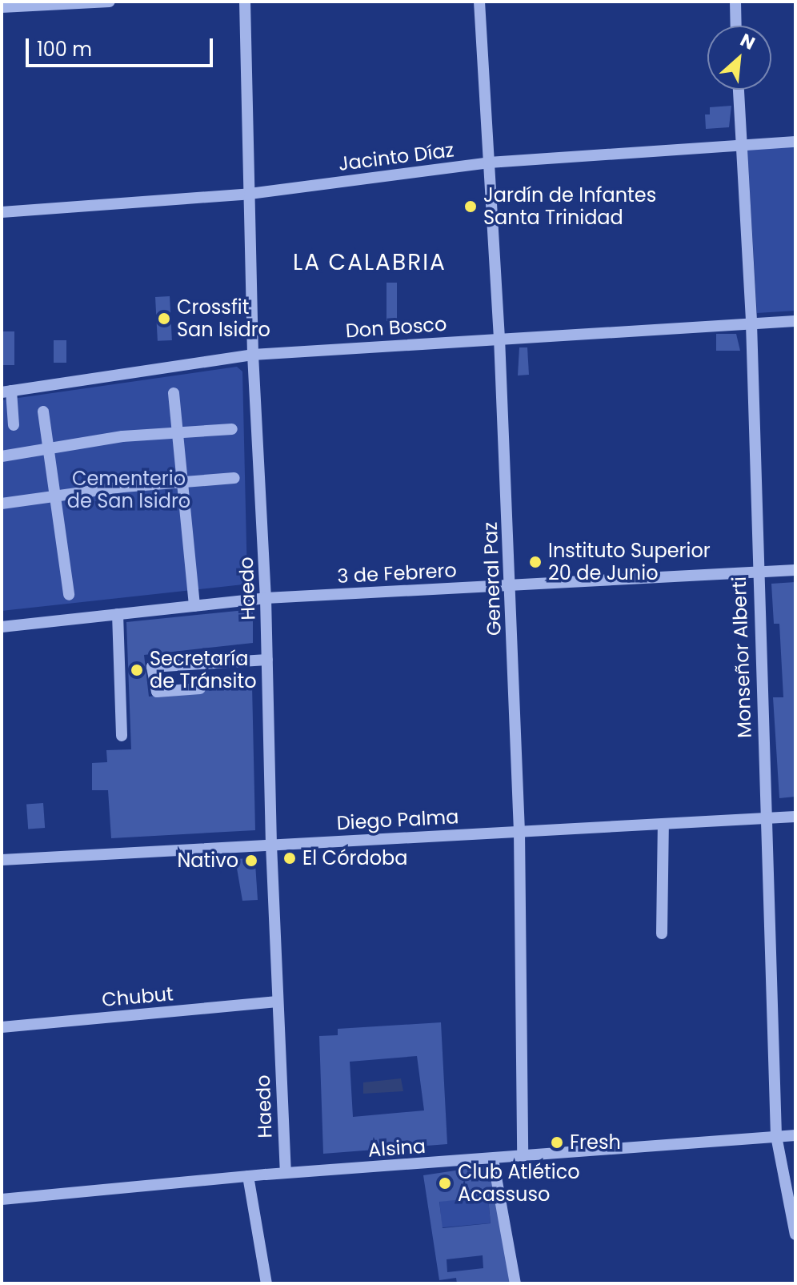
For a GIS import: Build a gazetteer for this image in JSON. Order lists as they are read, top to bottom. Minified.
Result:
{"streets":{"street":["Jacinto Díaz","Don Bosco","3 de Febrero","General Paz","Haedo","Monseñor Alberti","Diego Palma","Chubut","Alsina"]},"crossings":[["Jacinto Díaz","General Paz"],["Jacinto Díaz","Haedo"],["Jacinto Díaz","Monseñor Alberti"],["Don Bosco","General Paz"],["Don Bosco","Haedo"],["Don Bosco","Monseñor Alberti"],["3 de Febrero","General Paz"],["3 de Febrero","Haedo"],["3 de Febrero","Monseñor Alberti"],["General Paz","Diego Palma"],["General Paz","Alsina"],["Haedo","Diego Palma"],["Haedo","Chubut"],["Haedo","Alsina"],["Monseñor Alberti","Diego Palma"],["Monseñor Alberti","Alsina"]],"districts":["LA CALABRIA"],"parks":["Cementerio de San Isidro"],"places":["Jardín de Infantes Santa Trinidad","Crossfit San Isidro","Instituto Superior 20 de Junio","Secretaría de Tránsito","El Córdoba","Nativo","Fresh","Club Atlético Acassuso"],"scale_bar":"100 m","north":"top right"}
